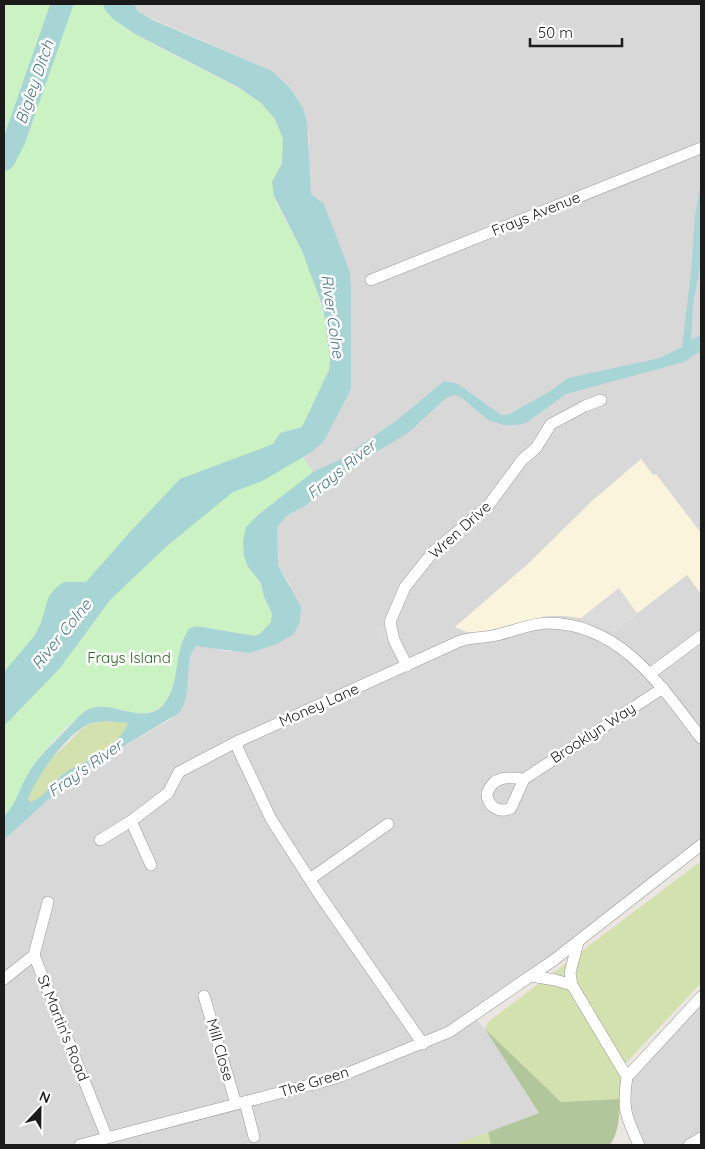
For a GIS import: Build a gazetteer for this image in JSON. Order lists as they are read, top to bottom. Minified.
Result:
{"streets":{"street":["Frays Avenue","Wren Drive","Money Lane","Brooklyn Way","St Martin's Road","Mill Close","The Green"]},"crossings":[["Wren Drive","Money Lane"],["Money Lane","Brooklyn Way"],["St Martin's Road","The Green"],["Mill Close","The Green"]],"water":["Bigley Ditch","River Colne","Frays River","Fray's River"],"parks":["Frays Island"],"scale_bar":"50 m","north":"top"}
